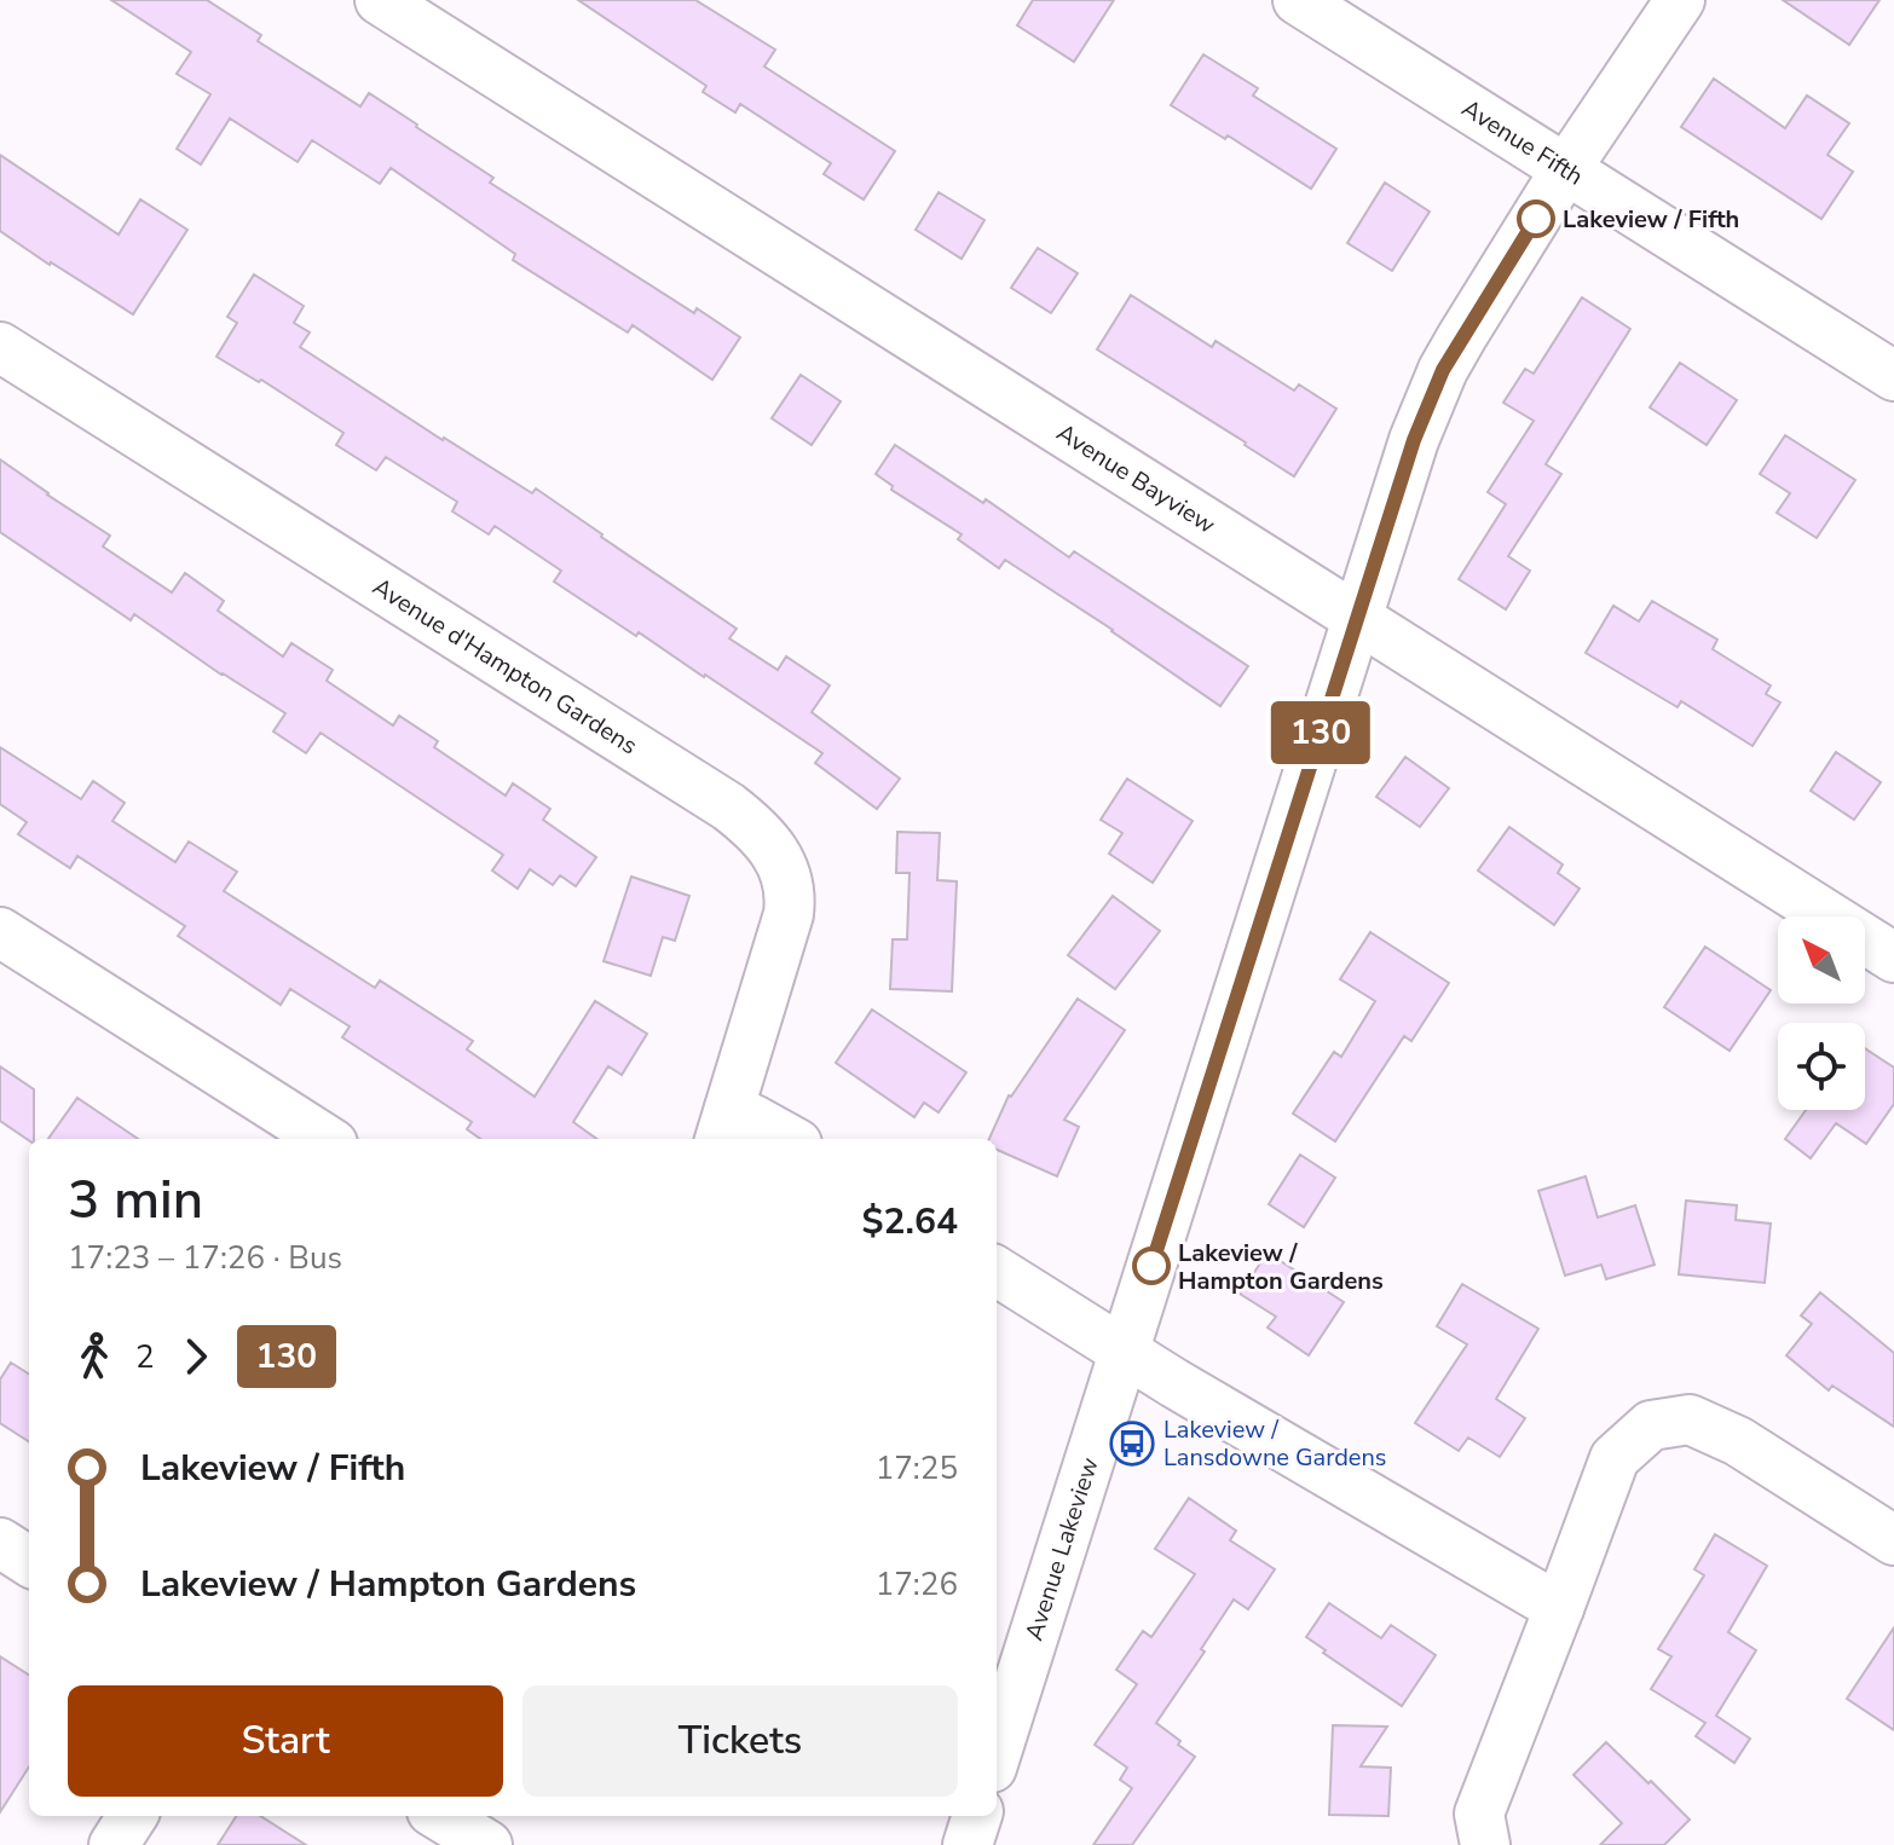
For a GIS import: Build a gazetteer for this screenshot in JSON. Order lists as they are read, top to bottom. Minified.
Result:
{"streets":{"street":["Avenue Fifth","Avenue Bayview","Avenue d'Hampton Gardens","Avenue Lakeview"]},"crossings":[["Avenue Fifth","Avenue Lakeview"],["Avenue Bayview","Avenue Lakeview"]],"places":{"other":["Lakeview / Fifth","Lakeview / Hampton Gardens"],"bus stop":["Lakeview / Lansdowne Gardens"]},"lines":["bus line 130"],"north":"top left","page":{"on_map":"130","heading":["3 min","17:23 – 17:26 · Bus","$2.64"],"legs":["2","130"],"list":[{"name":"Lakeview / Fifth","value":"17:25"},{"name":"Lakeview / Hampton Gardens","value":"17:26"}],"buttons":["Start","Tickets"]}}
